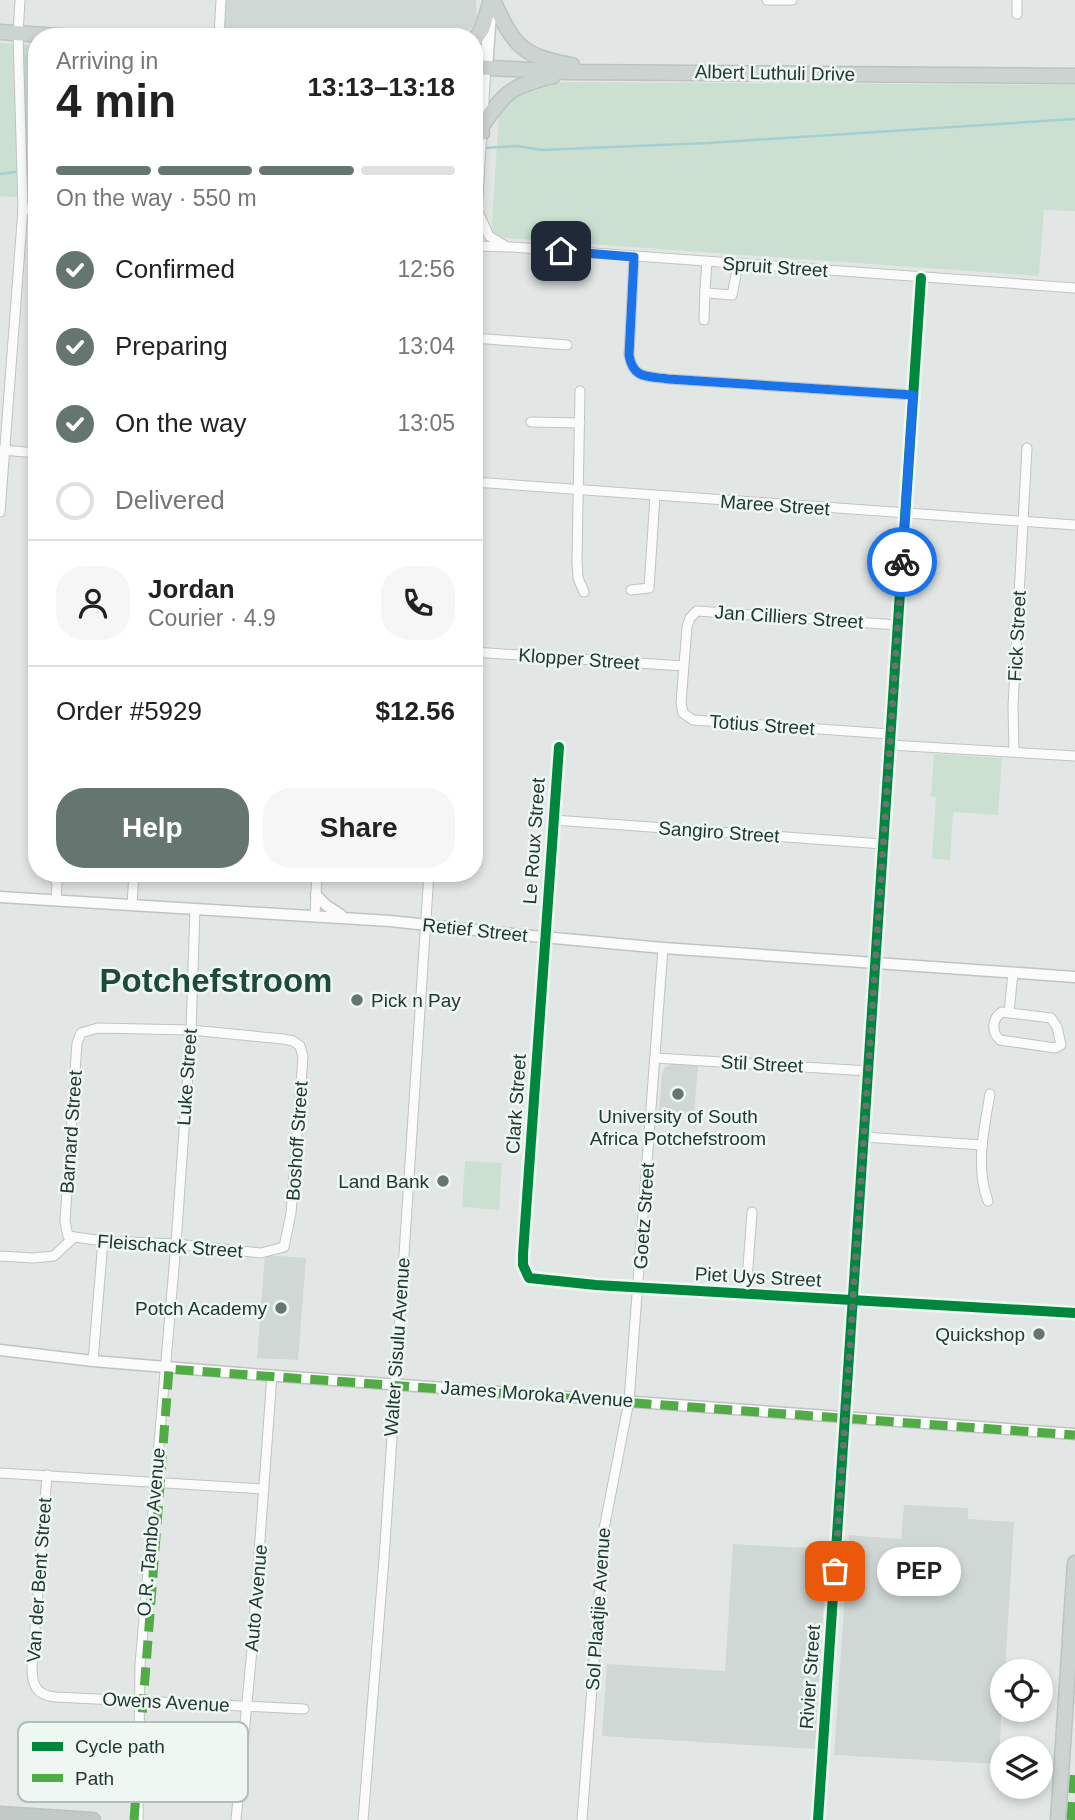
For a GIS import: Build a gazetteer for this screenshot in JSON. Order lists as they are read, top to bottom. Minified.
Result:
{"streets":{"main road":["Albert Luthuli Drive"],"street":["Spruit Street","Maree Street","Jan Cilliers Street","Fick Street","Klopper Street","Totius Street","Sangiro Street","Le Roux Street","Retief Street","Stil Street","Luke Street","Clark Street","Barnard Street","Boshoff Street","Goetz Street","Fleischack Street","Piet Uys Street","Walter Sisulu Avenue","James Moroka Avenue","O.R. Tambo Avenue","Van der Bent Street","Auto Avenue","Sol Plaatjie Avenue","Rivier Street","Owens Avenue"]},"crossings":[["Spruit Street","Rivier Street"],["Maree Street","Fick Street"],["Maree Street","Rivier Street"],["Jan Cilliers Street","Klopper Street"],["Jan Cilliers Street","Totius Street"],["Jan Cilliers Street","Rivier Street"],["Klopper Street","Totius Street"],["Totius Street","Rivier Street"],["Sangiro Street","Le Roux Street"],["Sangiro Street","Rivier Street"],["Le Roux Street","Retief Street"],["Le Roux Street","Clark Street"],["Retief Street","Luke Street"],["Retief Street","Clark Street"],["Retief Street","Goetz Street"],["Retief Street","Walter Sisulu Avenue"],["Retief Street","Rivier Street"],["Stil Street","Goetz Street"],["Stil Street","Rivier Street"],["Luke Street","Barnard Street"],["Luke Street","Boshoff Street"],["Luke Street","Fleischack Street"],["Luke Street","O.R. Tambo Avenue"],["Clark Street","Piet Uys Street"],["Barnard Street","Boshoff Street"],["Barnard Street","Fleischack Street"],["Boshoff Street","Fleischack Street"],["Goetz Street","Piet Uys Street"],["Goetz Street","James Moroka Avenue"],["Goetz Street","Sol Plaatjie Avenue"],["Fleischack Street","O.R. Tambo Avenue"],["Piet Uys Street","Rivier Street"],["Walter Sisulu Avenue","James Moroka Avenue"],["James Moroka Avenue","O.R. Tambo Avenue"],["James Moroka Avenue","Auto Avenue"],["James Moroka Avenue","Sol Plaatjie Avenue"],["James Moroka Avenue","Rivier Street"],["O.R. Tambo Avenue","Owens Avenue"],["Van der Bent Street","Owens Avenue"],["Auto Avenue","Owens Avenue"]],"districts":["Potchefstroom"],"places":["Pick n Pay","University of South Africa Potchefstroom","Land Bank","Potch Academy","Quickshop","PEP"],"legend":["Cycle path","Path"],"page":{"heading":["4 min","Arriving in","13:13–13:18"],"panel":["Jordan","Courier · 4.9","Order #5929","$12.56"],"bar":"On the way · 550 m","list":[["Confirmed","12:56"],["Preparing","13:04"],["On the way","13:05"],"Delivered"],"buttons":["Help","Share"],"bubble":"PEP"}}
